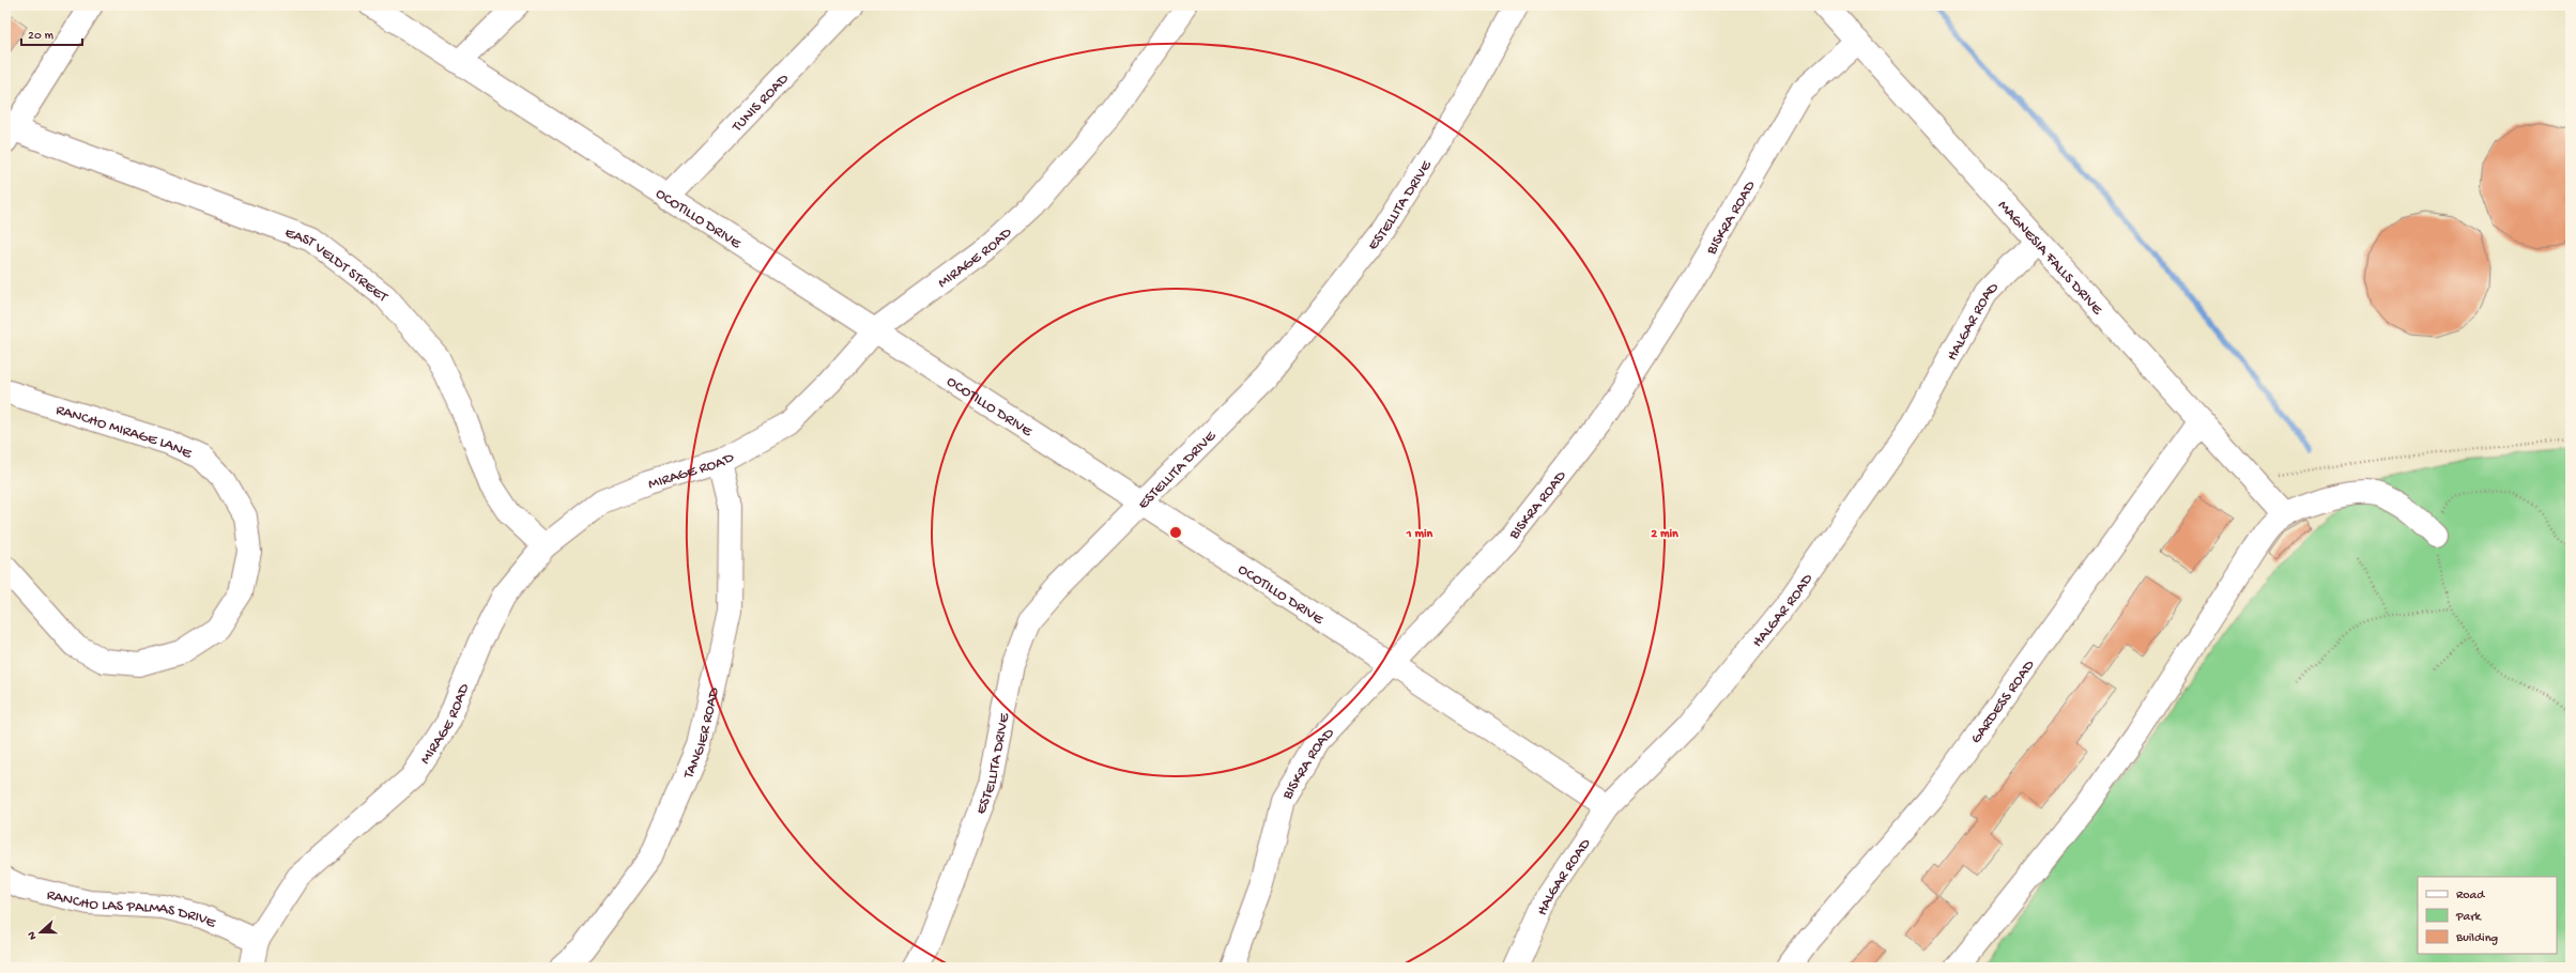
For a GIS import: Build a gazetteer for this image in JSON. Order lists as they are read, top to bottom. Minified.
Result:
{"streets":{"street":["TUNIS ROAD","ESTELLITA DRIVE","BISKRA ROAD","OCOTILLO DRIVE","MIRAGE ROAD","MAGNESIA FALLS DRIVE","EAST VELDT STREET","HALGAR ROAD","RANCHO MIRAGE LANE","GARDESS ROAD","TANGIER ROAD","RANCHO LAS PALMAS DRIVE"]},"crossings":[["TUNIS ROAD","OCOTILLO DRIVE"],["ESTELLITA DRIVE","OCOTILLO DRIVE"],["BISKRA ROAD","OCOTILLO DRIVE"],["BISKRA ROAD","MAGNESIA FALLS DRIVE"],["OCOTILLO DRIVE","MIRAGE ROAD"],["OCOTILLO DRIVE","HALGAR ROAD"],["MIRAGE ROAD","EAST VELDT STREET"],["MIRAGE ROAD","TANGIER ROAD"],["MIRAGE ROAD","RANCHO LAS PALMAS DRIVE"],["MAGNESIA FALLS DRIVE","HALGAR ROAD"],["MAGNESIA FALLS DRIVE","GARDESS ROAD"]],"legend":["Road","Park","Building"],"scale_bar":"20 m","north":"left","rings":["1 min","2 min"]}
